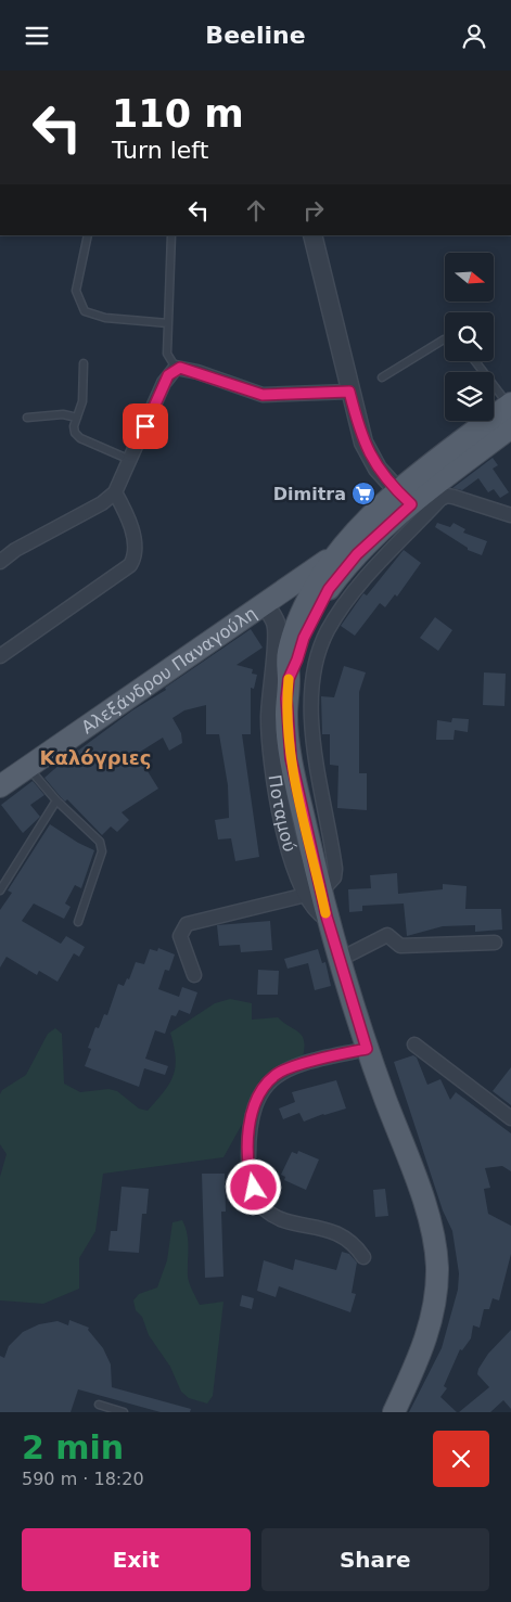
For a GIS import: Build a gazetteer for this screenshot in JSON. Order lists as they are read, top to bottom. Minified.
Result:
{"streets":{"main road":["Αλεξάνδρου Παναγούλη"],"street":["Ποταμού"]},"crossings":[["Αλεξάνδρου Παναγούλη","Ποταμού"]],"districts":["Καλόγριες"],"places":{"supermarket":["Dimitra"]},"north":"right","page":{"header":"Beeline","turn":["110 m","Turn left"],"heading":["2 min","590 m · 18:20"],"buttons":["Exit","Share"]}}
